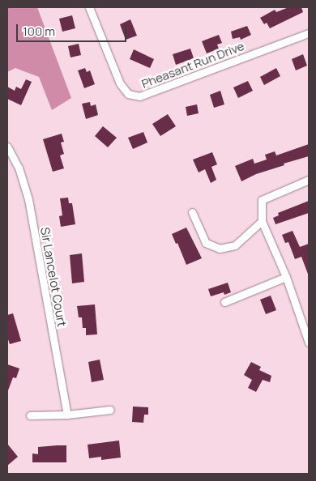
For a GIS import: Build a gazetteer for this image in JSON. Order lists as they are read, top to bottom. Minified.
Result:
{"streets":{"street":["Pheasant Run Drive","Sir Lancelot Court"]},"scale_bar":"100 m"}
